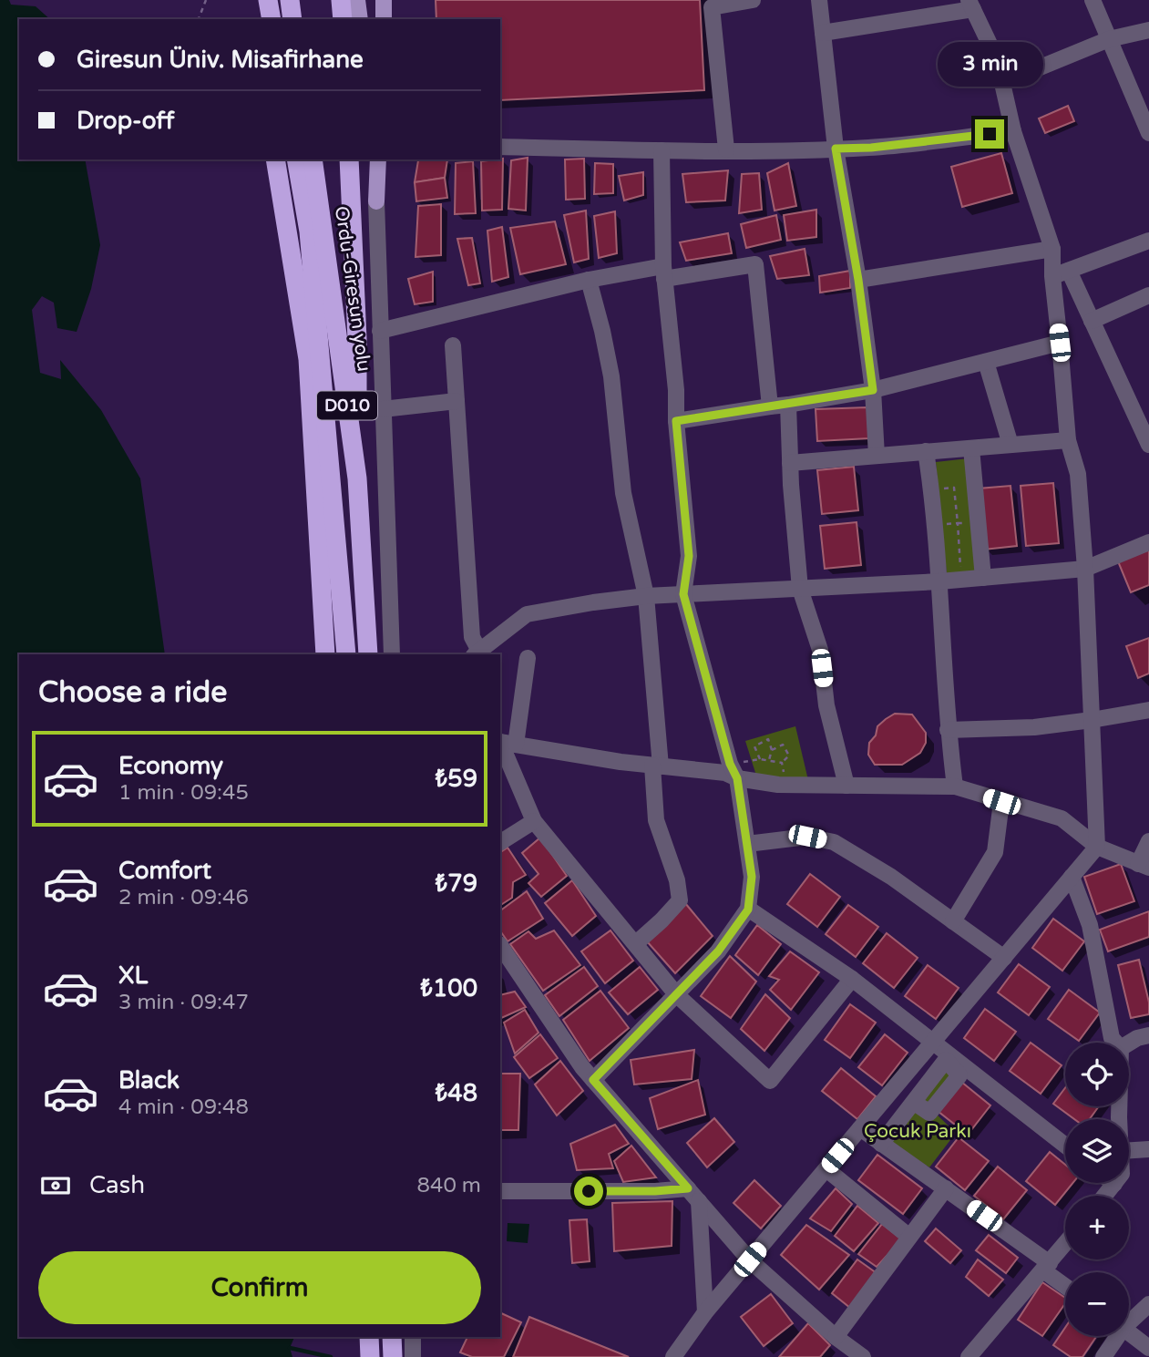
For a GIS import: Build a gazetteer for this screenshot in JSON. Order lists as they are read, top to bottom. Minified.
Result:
{"streets":{"highway":["Ordu-Giresun yolu","D010"]},"parks":["Çocuk Parkı"],"page":{"banner":["Giresun Üniv. Misafirhane","Drop-off"],"bubble":"3 min","heading":"Choose a ride","list":[{"name":"Economy","note":"1 min · 09:45","value":"₺59"},{"name":"Comfort","note":"2 min · 09:46","value":"₺79"},{"name":"XL","note":"3 min · 09:47","value":"₺100"},{"name":"Black","note":"4 min · 09:48","value":"₺48"}],"map_buttons":["+","−"],"pay":["Cash","840 m"],"buttons":"Confirm"}}
